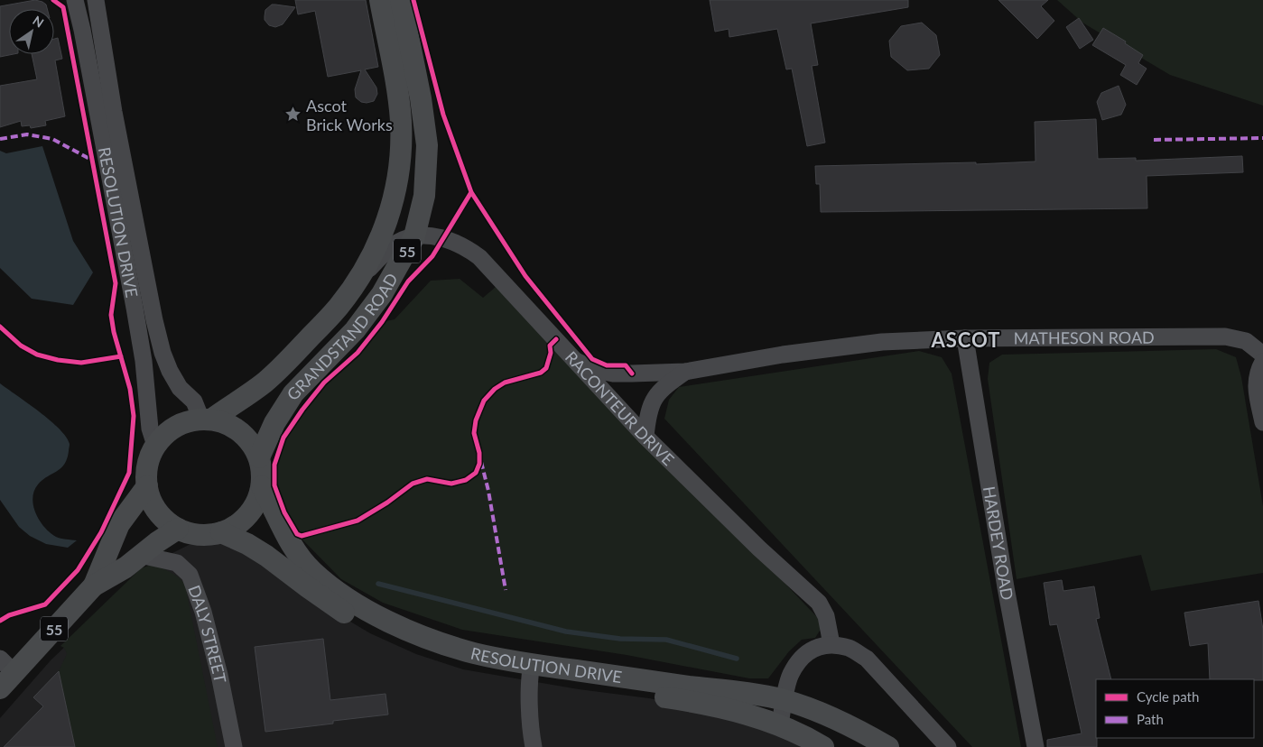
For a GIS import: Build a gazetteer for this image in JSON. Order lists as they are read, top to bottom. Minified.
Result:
{"streets":{"main road":["RESOLUTION DRIVE","55","GRANDSTAND ROAD"],"street":["MATHESON ROAD","RACONTEUR DRIVE","HARDEY ROAD","DALY STREET"]},"crossings":[["RESOLUTION DRIVE","55"],["RESOLUTION DRIVE","GRANDSTAND ROAD"],["55","GRANDSTAND ROAD"],["55","DALY STREET"],["GRANDSTAND ROAD","RACONTEUR DRIVE"],["MATHESON ROAD","RACONTEUR DRIVE"],["MATHESON ROAD","HARDEY ROAD"]],"districts":["ASCOT"],"places":{"place":["Ascot Brick Works"]},"legend":["Cycle path","Path"],"north":"top right"}
